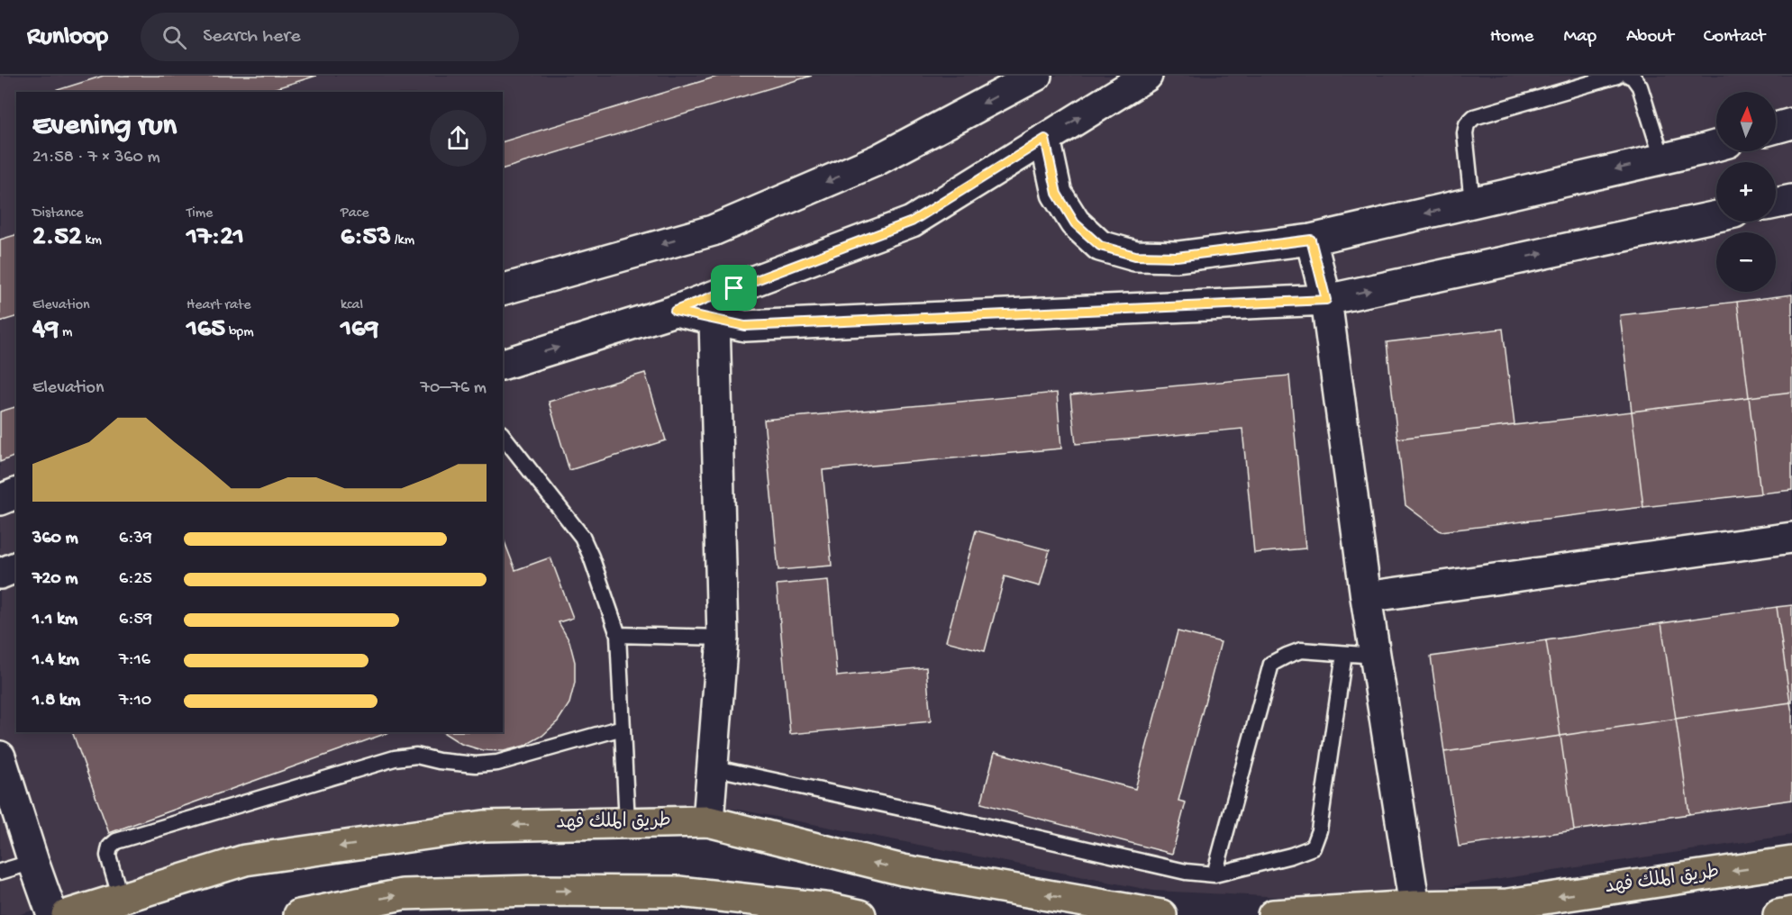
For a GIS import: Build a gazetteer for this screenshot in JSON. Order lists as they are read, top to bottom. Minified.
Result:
{"streets":{"main road":["طريق الملك فهد"]},"north":"top","page":{"header":"Runloop","search":"Search here","nav":["Home","Map","About","Contact"],"map_buttons":["+","−"],"heading":["Evening run","21:58 · 7 × 360 m"],"stats":[["Distance","2.52 km"],["Time","17:21"],["Pace","6:53 /km"],["Elevation","49 m"],["Heart rate","165 bpm"],["kcal","169"]],"chart":["Elevation","70–76 m"],"list":[{"name":"360 m","note":"6:39"},{"name":"720 m","note":"6:25"},{"name":"1.1 km","note":"6:59"},{"name":"1.4 km","note":"7:16"},{"name":"1.8 km","note":"7:10"}]}}
